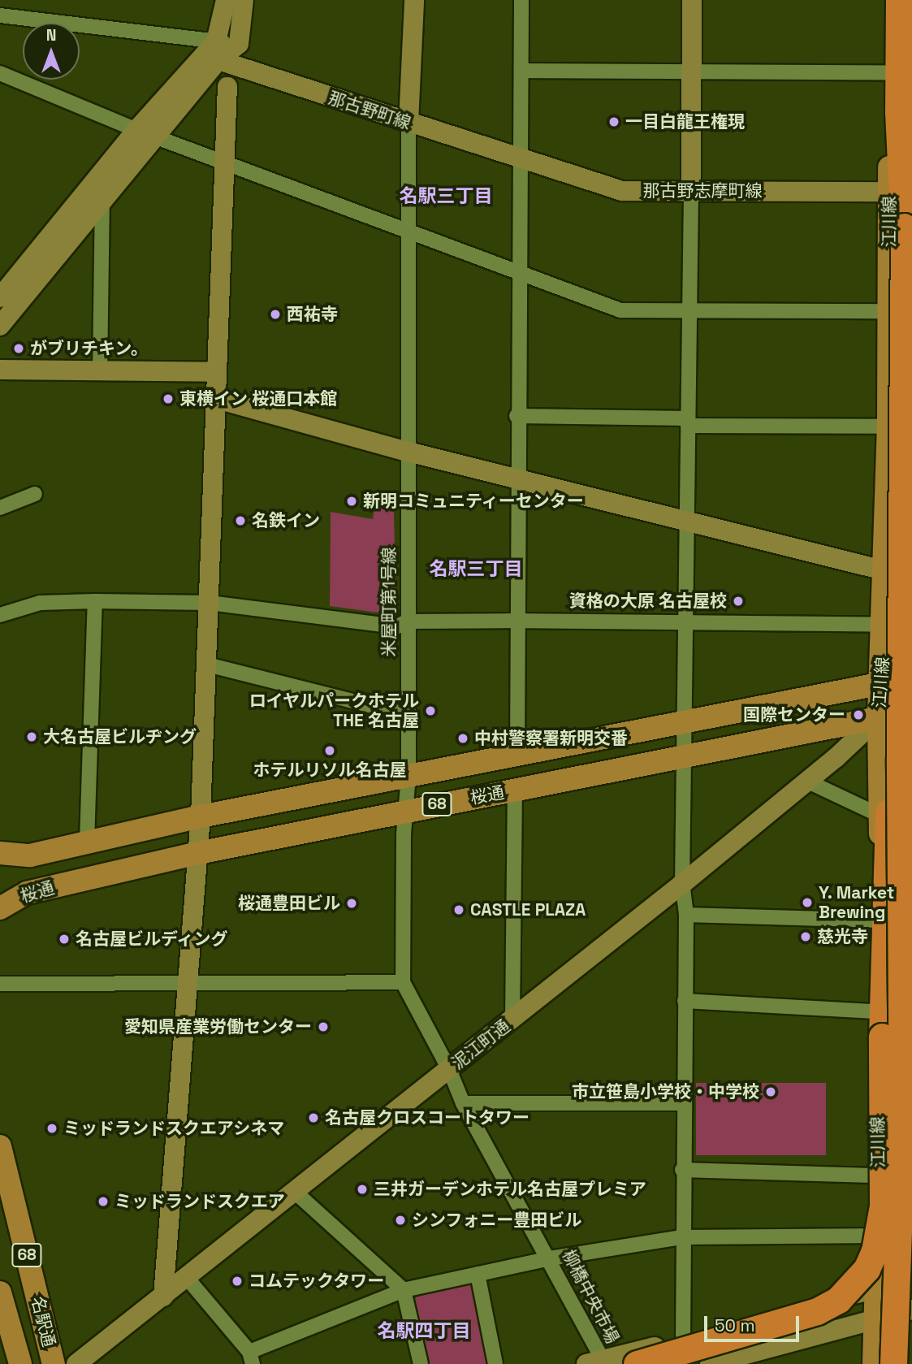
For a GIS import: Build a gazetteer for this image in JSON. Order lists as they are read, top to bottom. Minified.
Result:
{"streets":{"main road":["江川線","桜通","68","名駅通"],"street":["那古野町線","那古野志摩町線","米屋町第1号線","泥江町通","柳橋中央市場"]},"crossings":[["那古野町線","那古野志摩町線"],["那古野町線","米屋町第1号線"],["那古野志摩町線","江川線"],["江川線","桜通"],["江川線","泥江町通"],["米屋町第1号線","桜通"],["米屋町第1号線","泥江町通"],["米屋町第1号線","柳橋中央市場"],["桜通","泥江町通"],["泥江町通","柳橋中央市場"]],"districts":["名駅三丁目","名駅三丁目","名駅四丁目"],"places":["一目白龍王権現","西祐寺","がブリチキン。","東横イン 桜通口本館","新明コミュニティーセンター","名鉄イン","資格の大原 名古屋校","ロイヤルパークホテル THE 名古屋","国際センター","大名古屋ビルヂング","中村警察署新明交番","ホテルリソル名古屋","Y. Market Brewing","桜通豊田ビル","CASTLE PLAZA","慈光寺","名古屋ビルディング","愛知県産業労働センター","市立笹島小学校・中学校","名古屋クロスコートタワー","ミッドランドスクエアシネマ","三井ガーデンホテル名古屋プレミア","ミッドランドスクエア","シンフォニー豊田ビル","コムテックタワー"],"scale_bar":"50 m","north":"top"}
